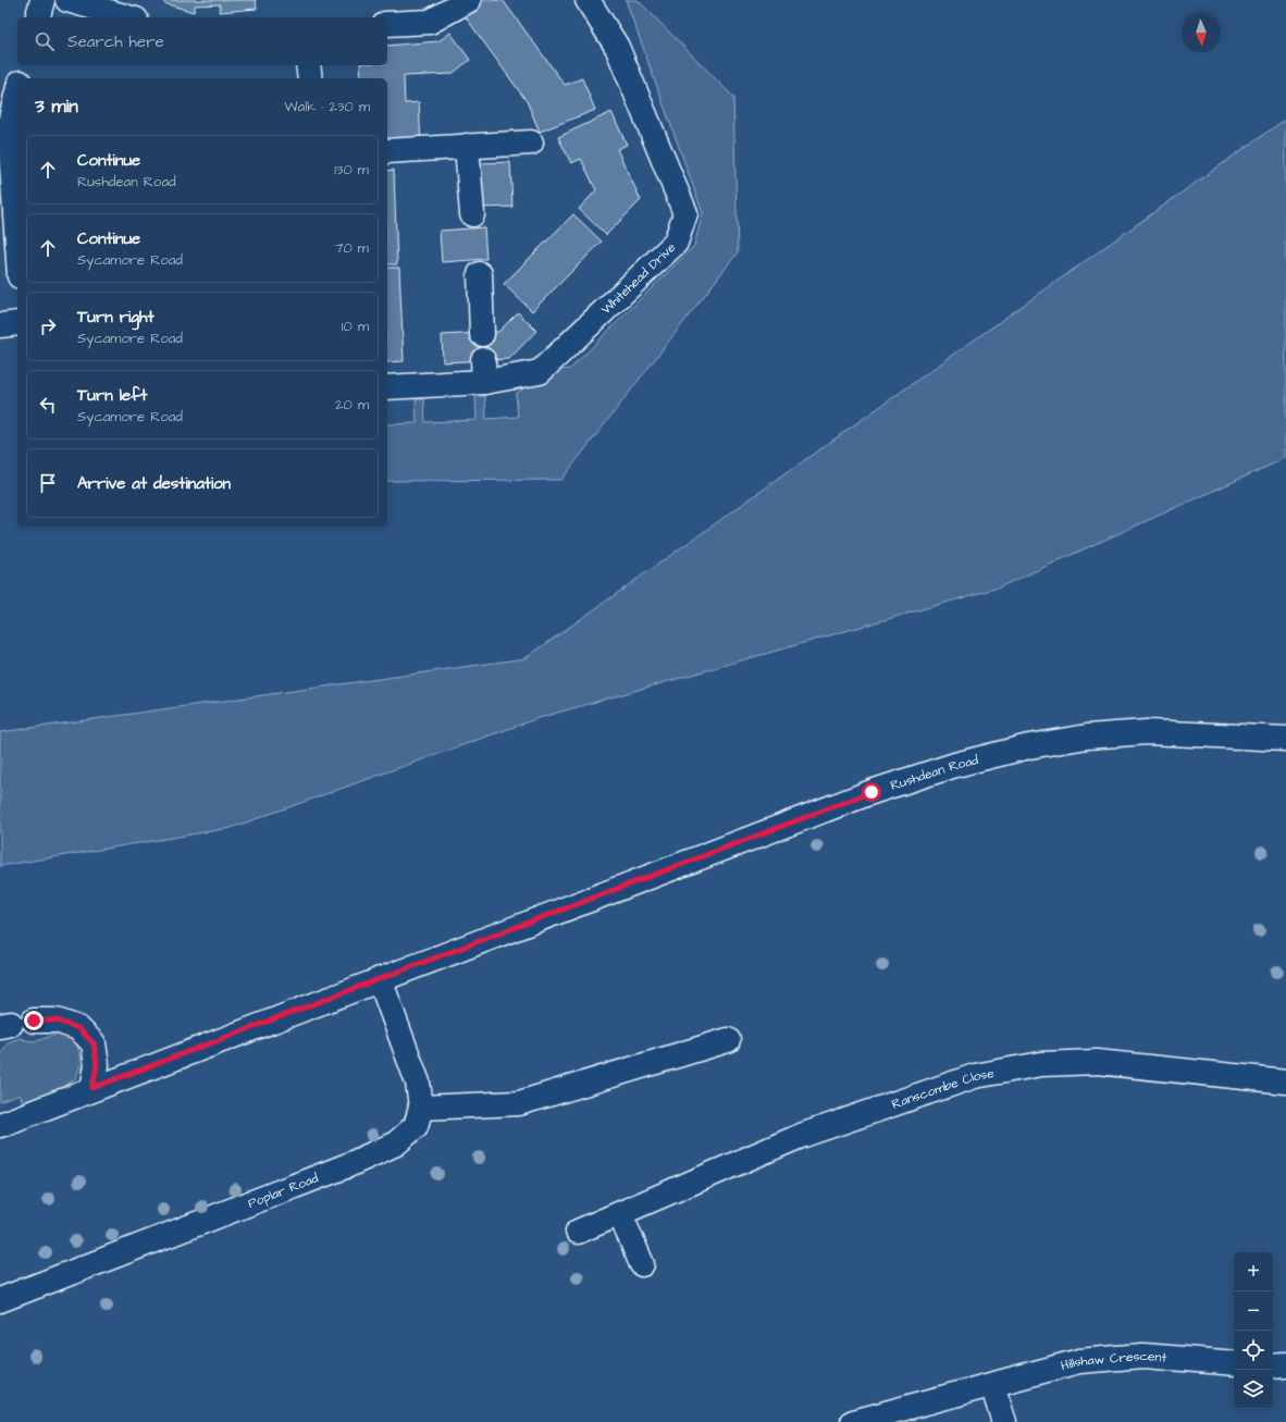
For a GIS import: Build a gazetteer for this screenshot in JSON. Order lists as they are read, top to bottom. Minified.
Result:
{"streets":{"street":["Whitehead Drive","Rushdean Road","Ranscombe Close","Poplar Road","Hillshaw Crescent"]},"crossings":[["Rushdean Road","Poplar Road"]],"north":"bottom","page":{"search":"Search here","heading":["3 min","Walk · 230 m"],"list":[["Continue","Rushdean Road","130 m"],["Continue","Sycamore Road","70 m"],["Turn right","Sycamore Road","10 m"],["Turn left","Sycamore Road","20 m"],"Arrive at destination"],"map_buttons":["+","−"]}}
